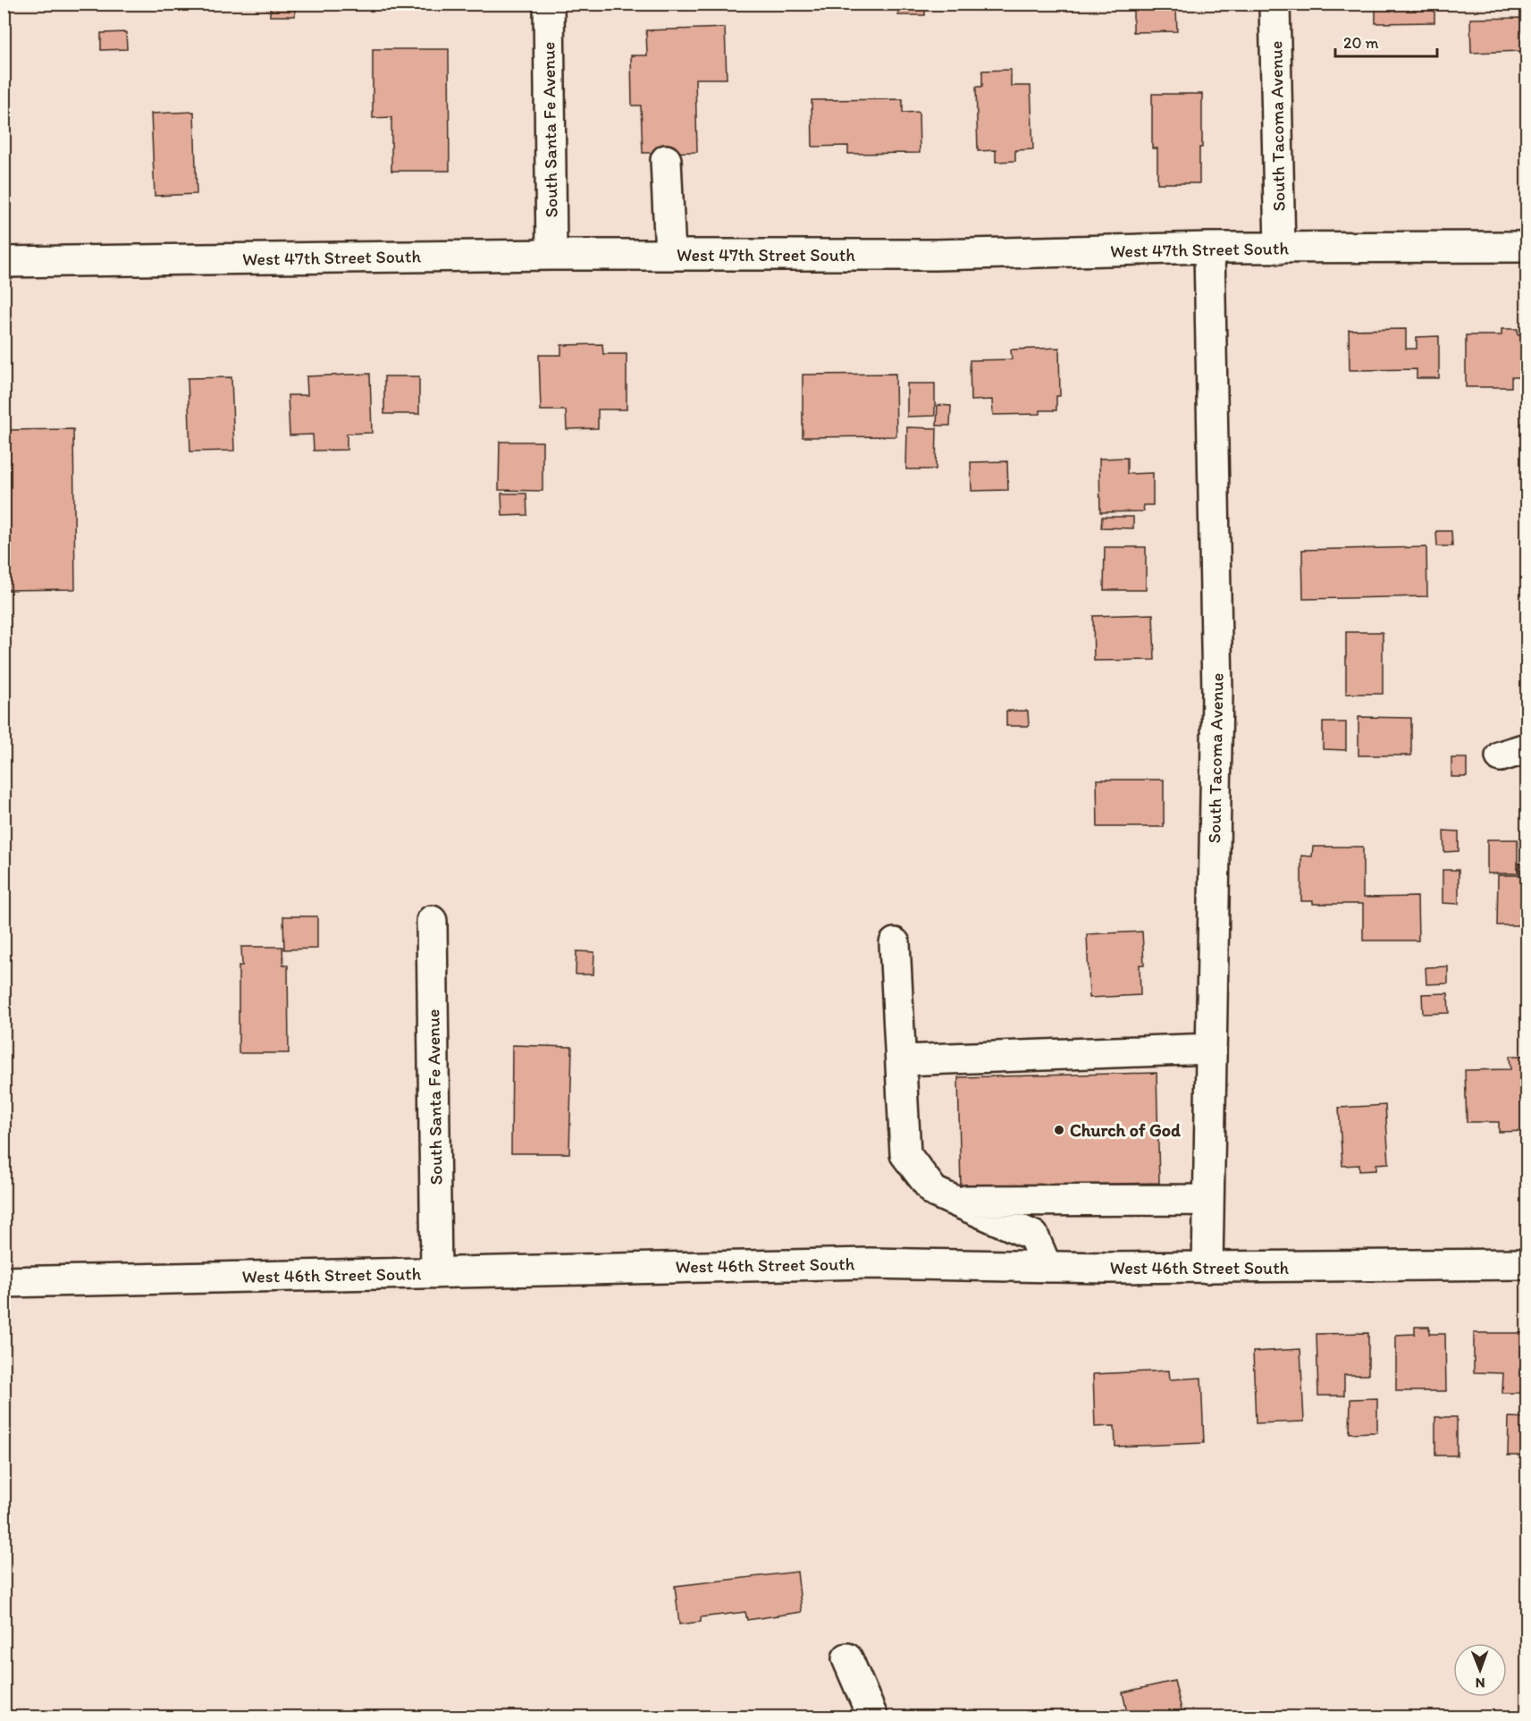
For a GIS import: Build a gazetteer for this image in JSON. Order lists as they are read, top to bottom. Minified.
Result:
{"streets":{"street":["South Tacoma Avenue","South Santa Fe Avenue","West 47th Street South","West 46th Street South"]},"crossings":[["South Tacoma Avenue","West 47th Street South"],["South Tacoma Avenue","West 46th Street South"],["South Santa Fe Avenue","West 47th Street South"],["South Santa Fe Avenue","West 46th Street South"]],"places":["Church of God"],"scale_bar":"20 m","north":"bottom"}
